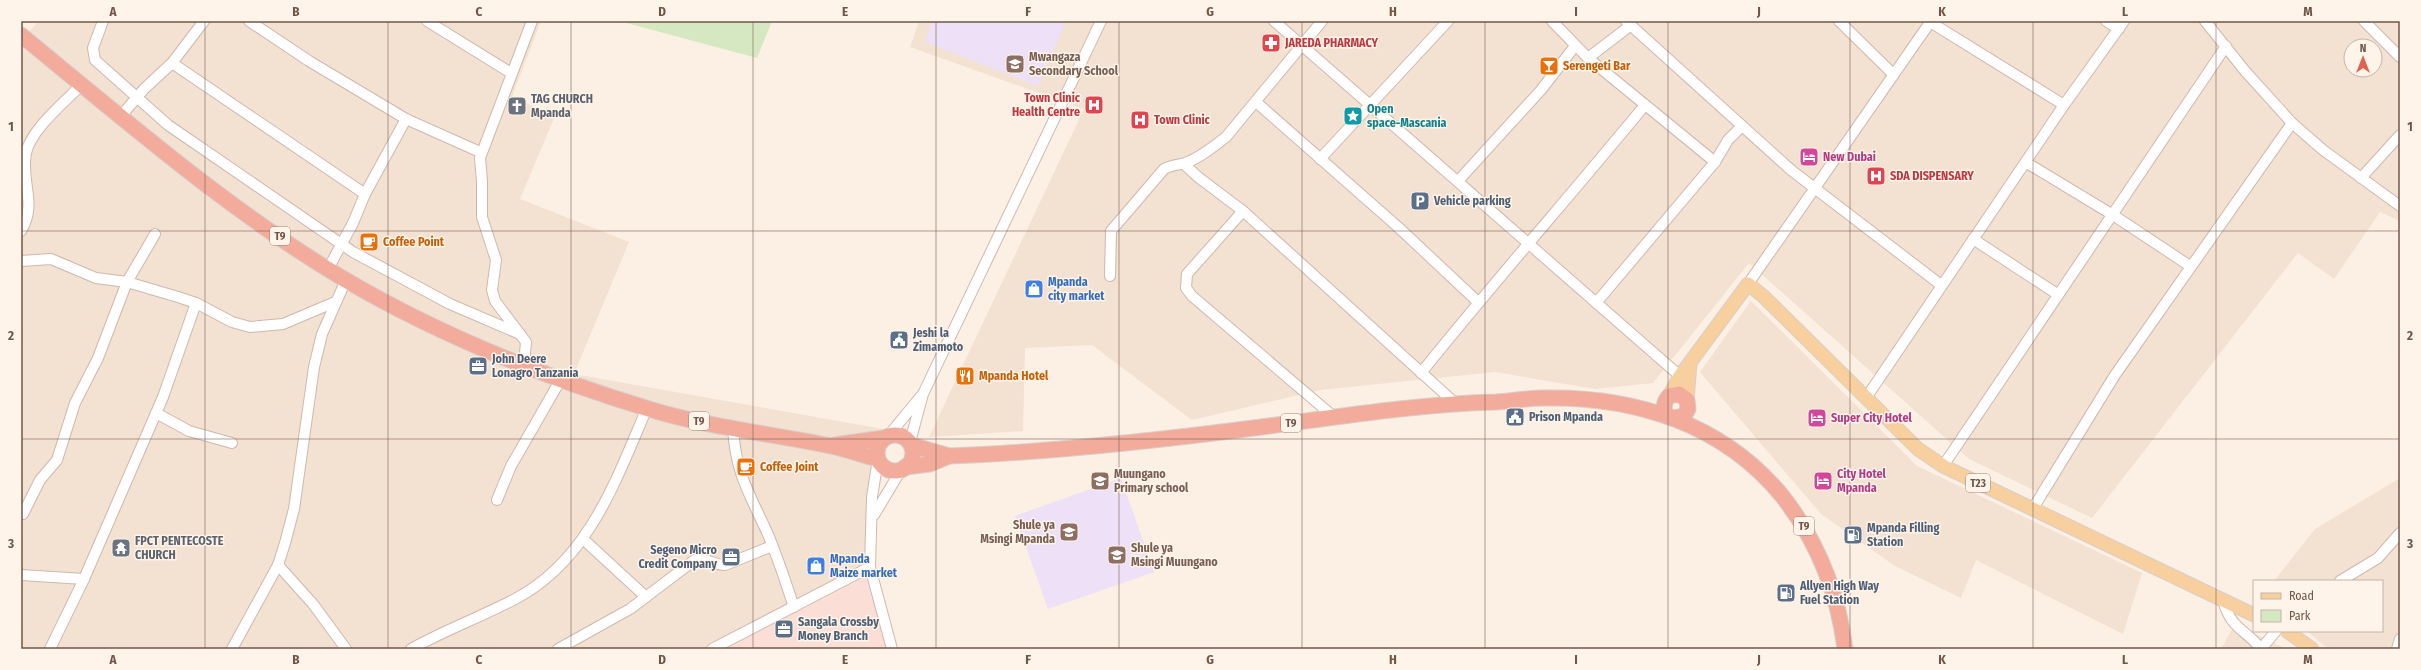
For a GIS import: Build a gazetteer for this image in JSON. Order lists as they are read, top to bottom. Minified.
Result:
{"streets":{"highway":["T9"],"main road":["T23"]},"places":{"pharmacy":["JAREDA PHARMACY"],"school or university":["Mwangaza Secondary School","Muungano Primary school","Shule ya Msingi Mpanda","Shule ya Msingi Muungano"],"bar":["Serengeti Bar"],"hospital":["Town Clinic Health Centre","Town Clinic","SDA DISPENSARY"],"church":["TAG CHURCH Mpanda"],"place":["Open space-Mascania"],"hotel":["New Dubai","Super City Hotel","City Hotel Mpanda"],"parking":["Vehicle parking"],"cafe":["Coffee Point","Coffee Joint"],"shop":["Mpanda city market","Mpanda Maize market"],"public building":["Jeshi la Zimamoto","Prison Mpanda"],"office":["John Deere Lonagro Tanzania","Segeno Micro Credit Company","Sangala Crossby Money Branch"],"restaurant":["Mpanda Hotel"],"fuel station":["Mpanda Filling Station","Allyen High Way Fuel Station"],"temple":["FPCT PENTECOSTE CHURCH"]},"legend":["Road","Park"],"north":"top","grid":{"columns":["A","B","C","D","E","F","G","H","I","J","K","L","M"],"rows":["1","2","3"]}}
